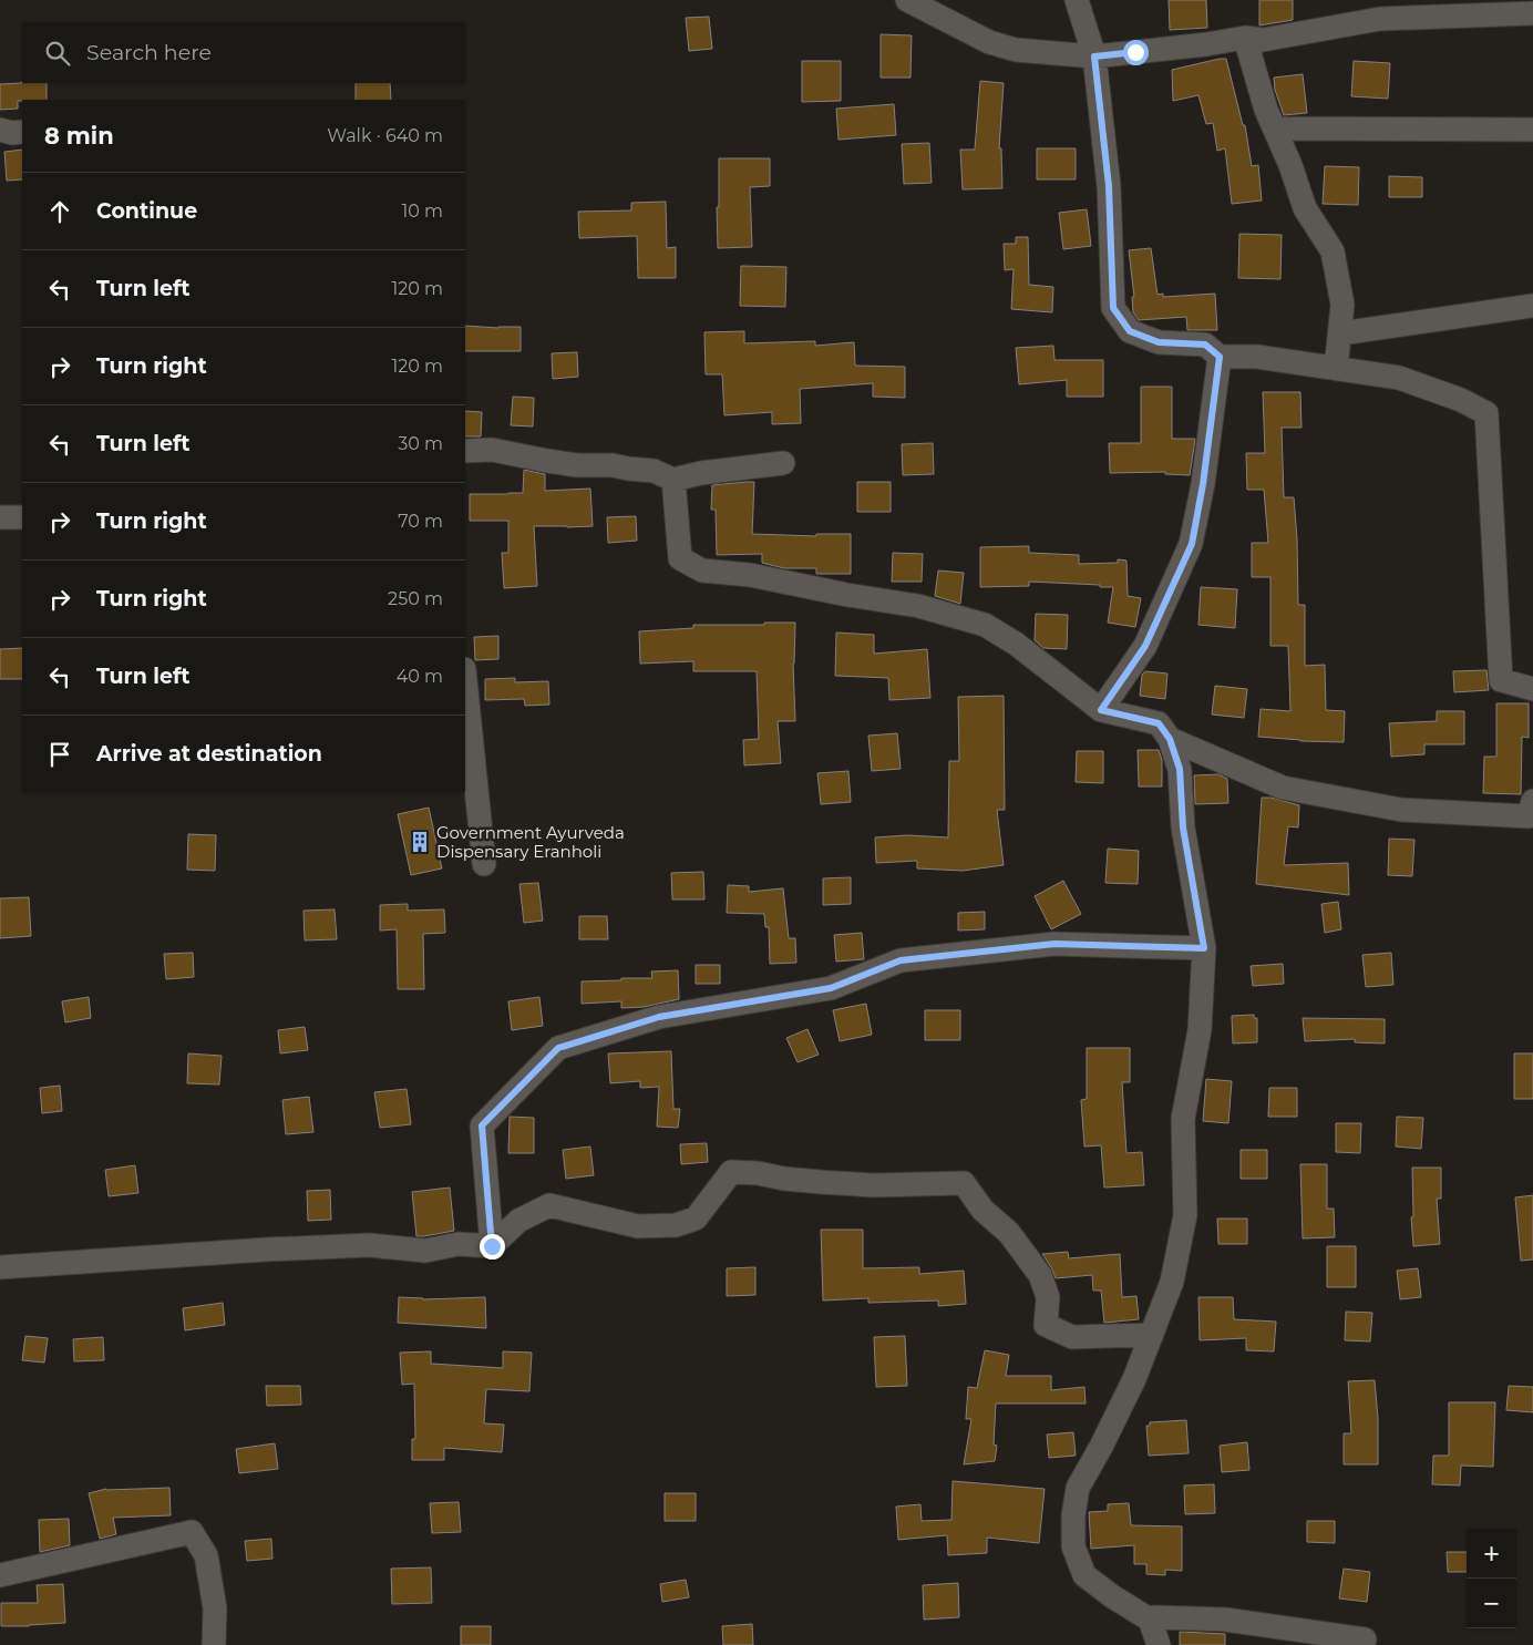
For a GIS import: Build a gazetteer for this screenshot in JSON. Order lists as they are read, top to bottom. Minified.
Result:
{"places":{"building":["Government Ayurveda Dispensary Eranholi"]},"page":{"search":"Search here","heading":["8 min","Walk · 640 m"],"list":[["Continue","10 m"],["Turn left","120 m"],["Turn right","120 m"],["Turn left","30 m"],["Turn right","70 m"],["Turn right","250 m"],["Turn left","40 m"],"Arrive at destination"],"map_buttons":["+","−"]}}
